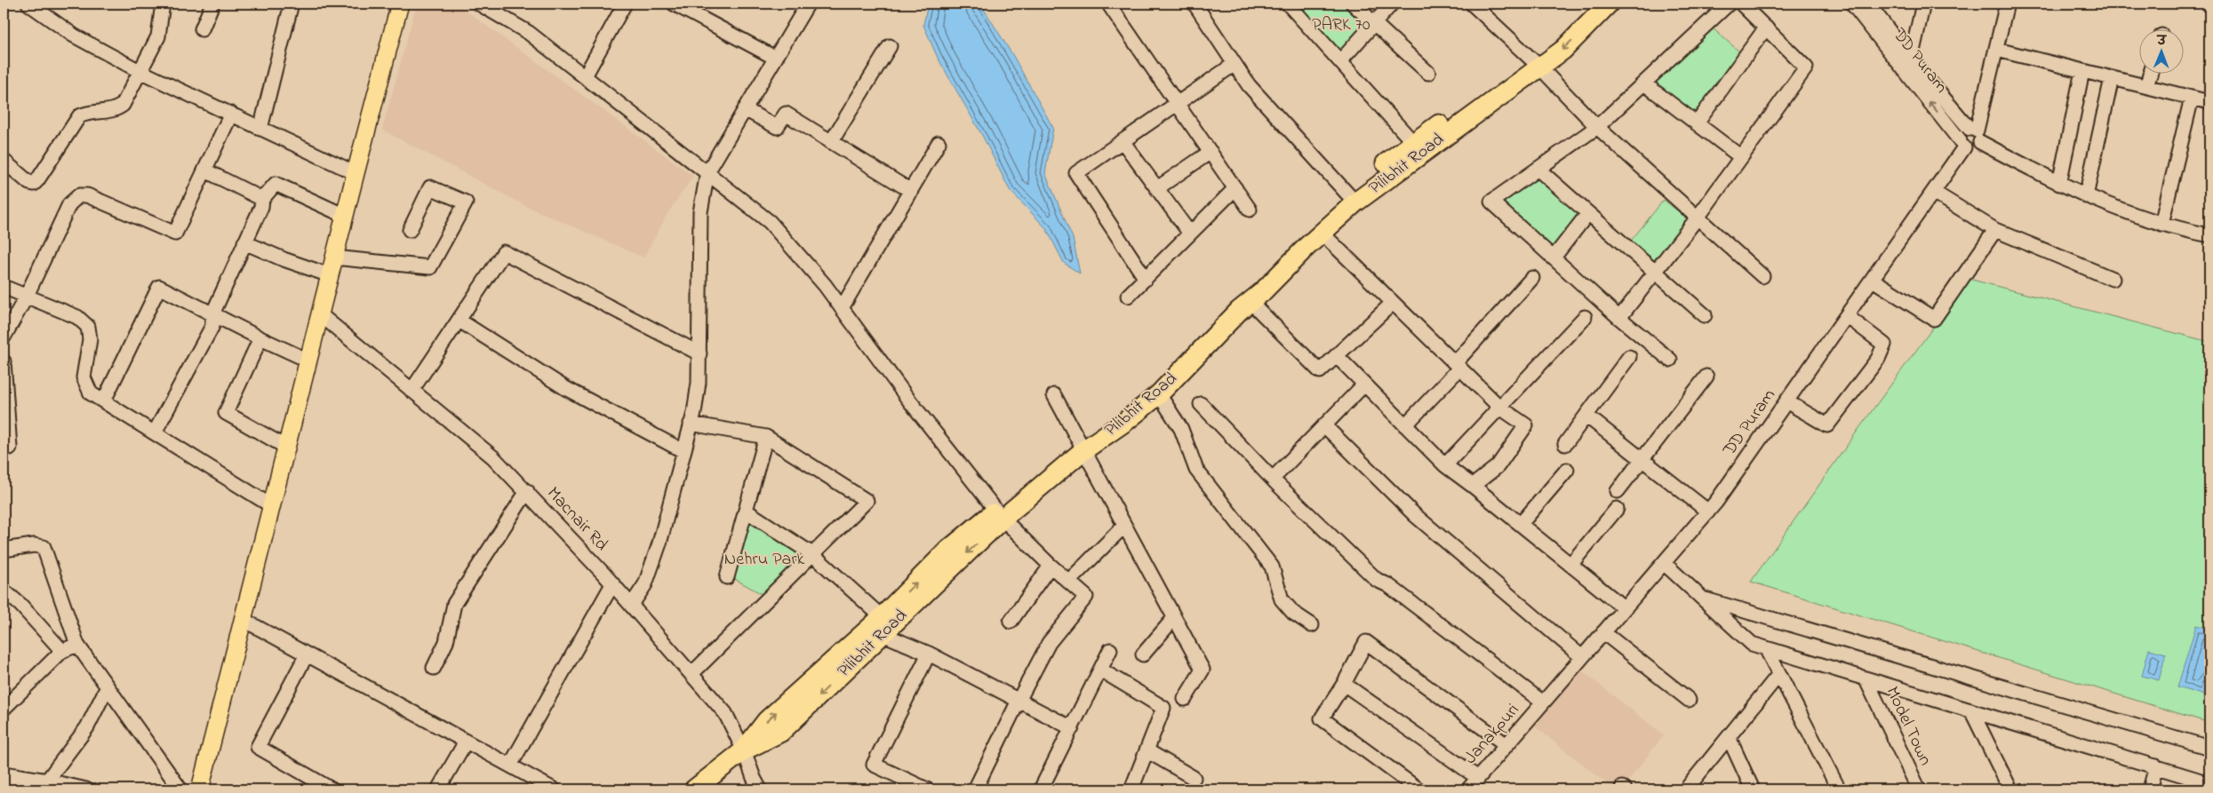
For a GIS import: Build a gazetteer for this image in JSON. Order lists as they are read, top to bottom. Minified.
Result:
{"streets":{"highway":["Pilibhit Road"],"street":["DD Puram","Macnair Rd","Model Town","Janakpuri"]},"crossings":[["DD Puram","Janakpuri"],["Pilibhit Road","Macnair Rd"]],"parks":["PARK 70","Nehru Park"],"north":"top"}
